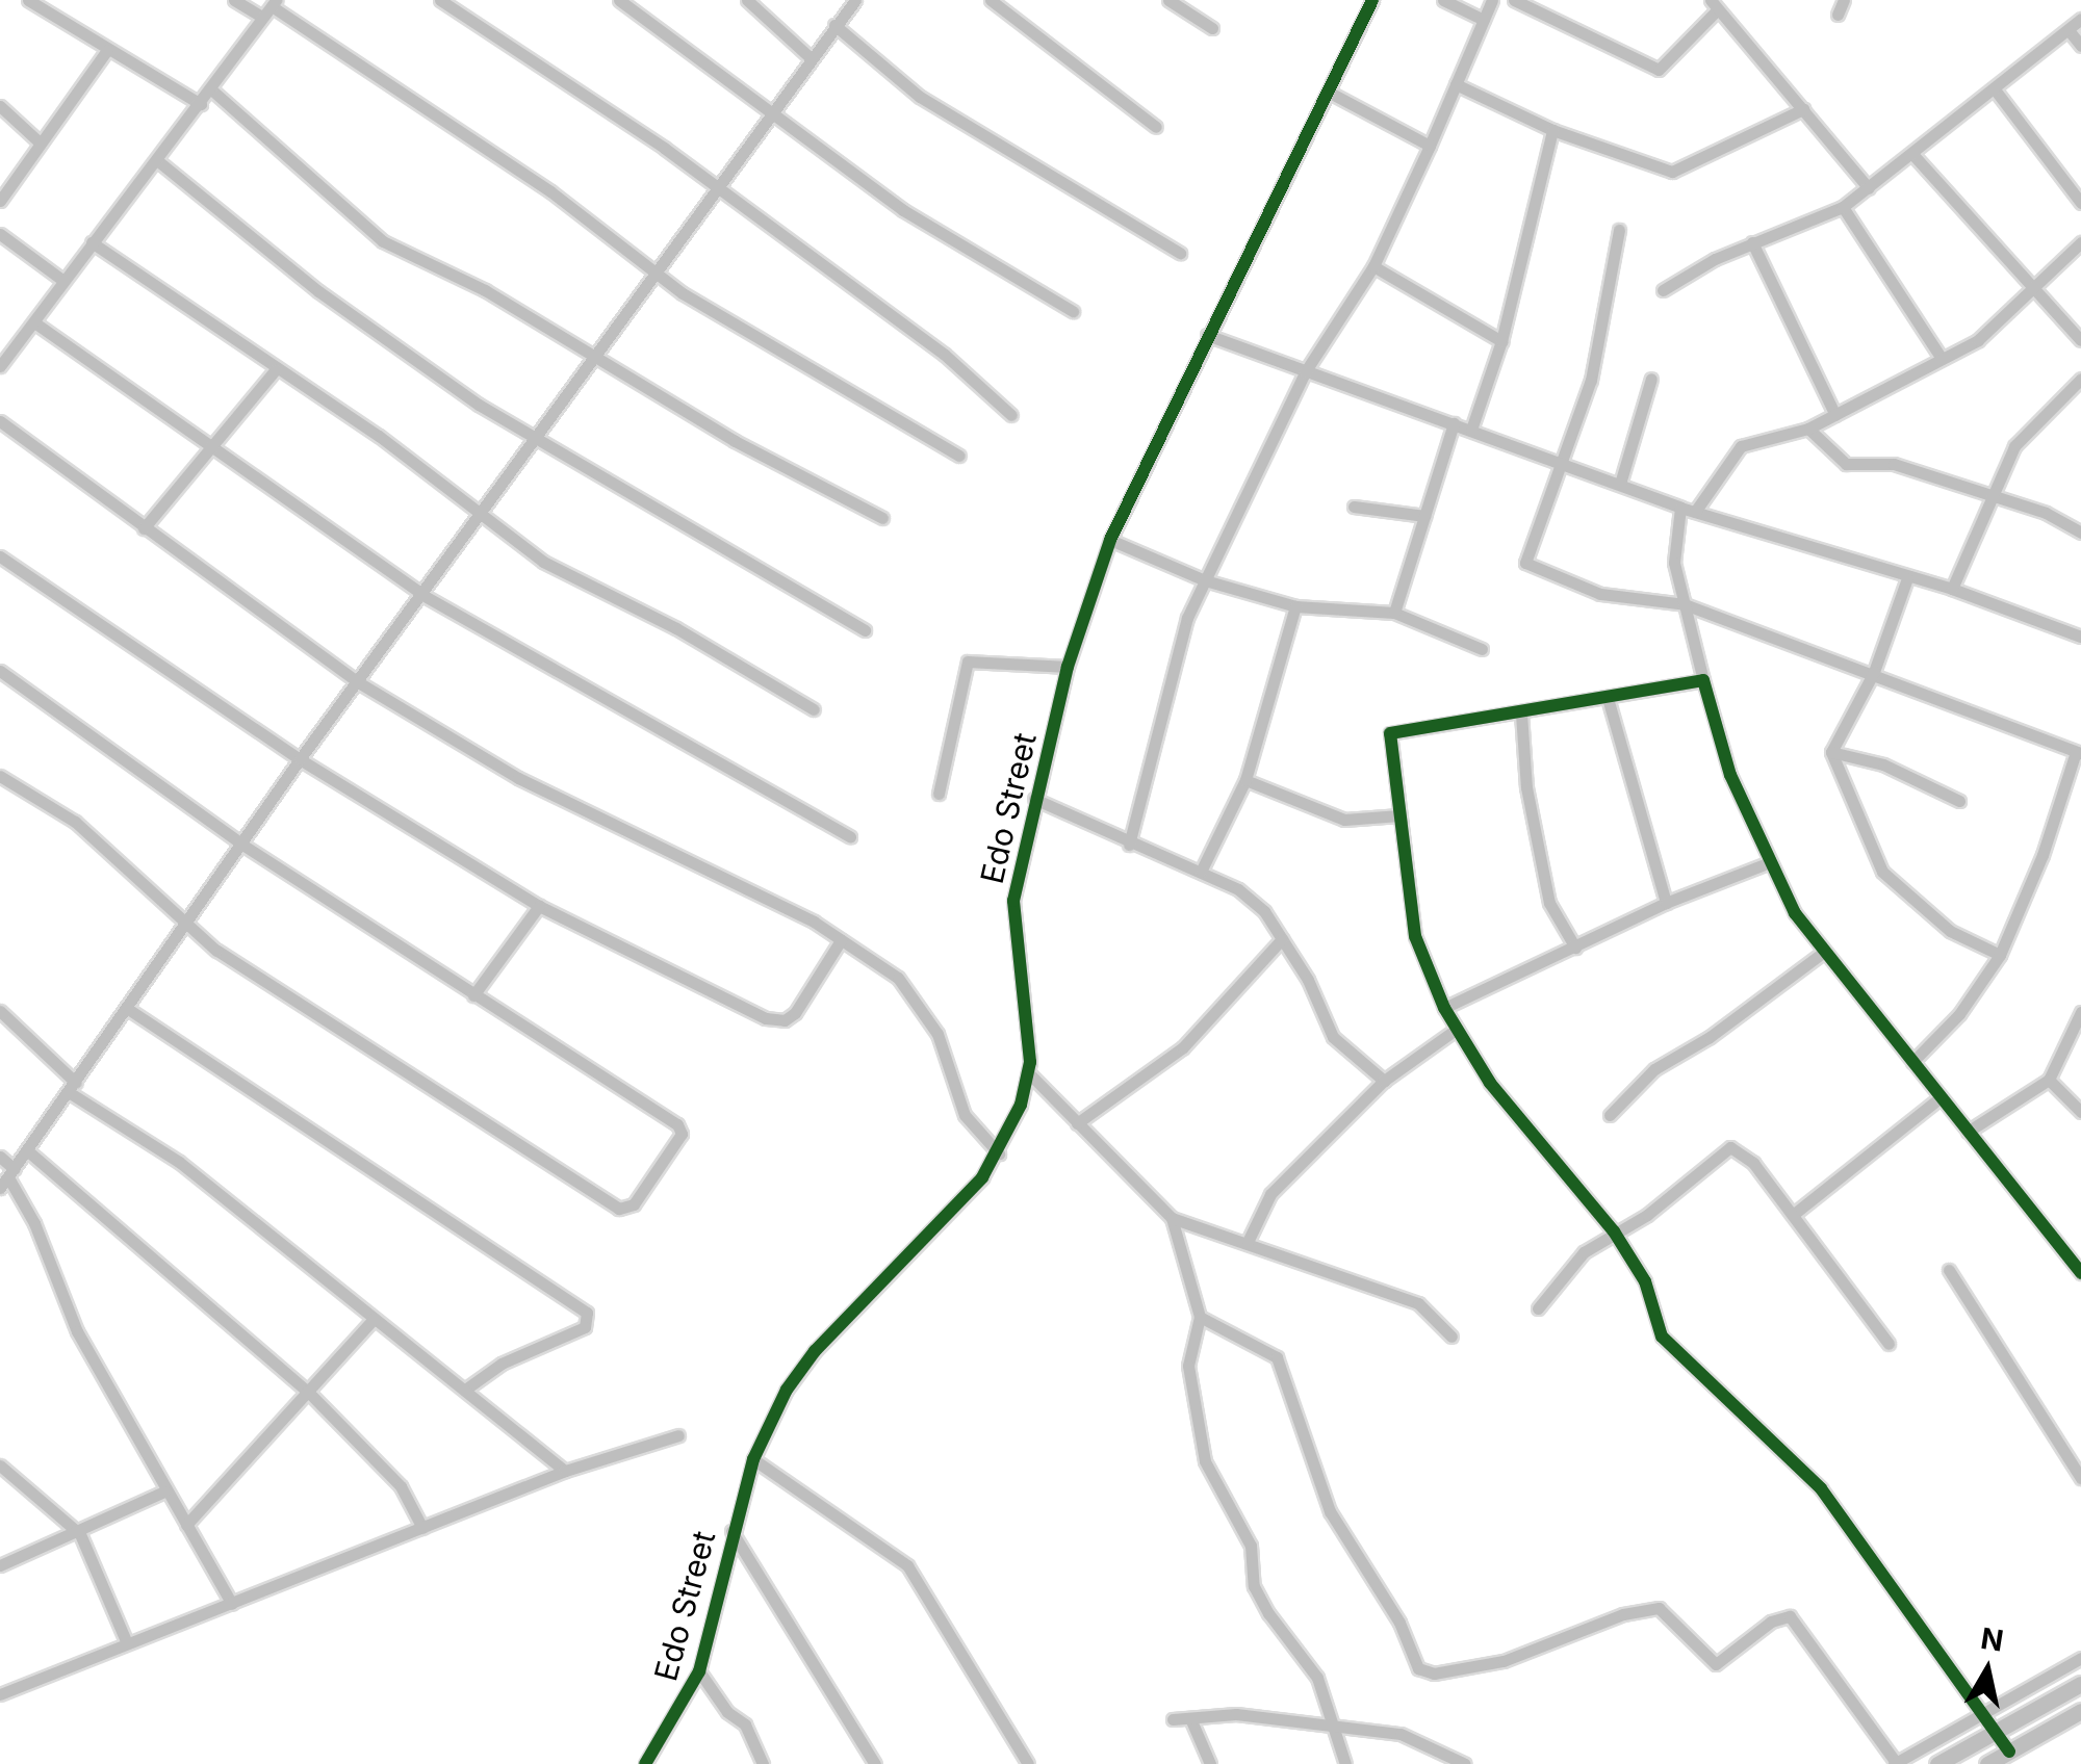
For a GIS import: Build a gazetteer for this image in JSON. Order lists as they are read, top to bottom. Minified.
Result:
{"streets":{"street":["Edo Street"]},"north":"top"}
